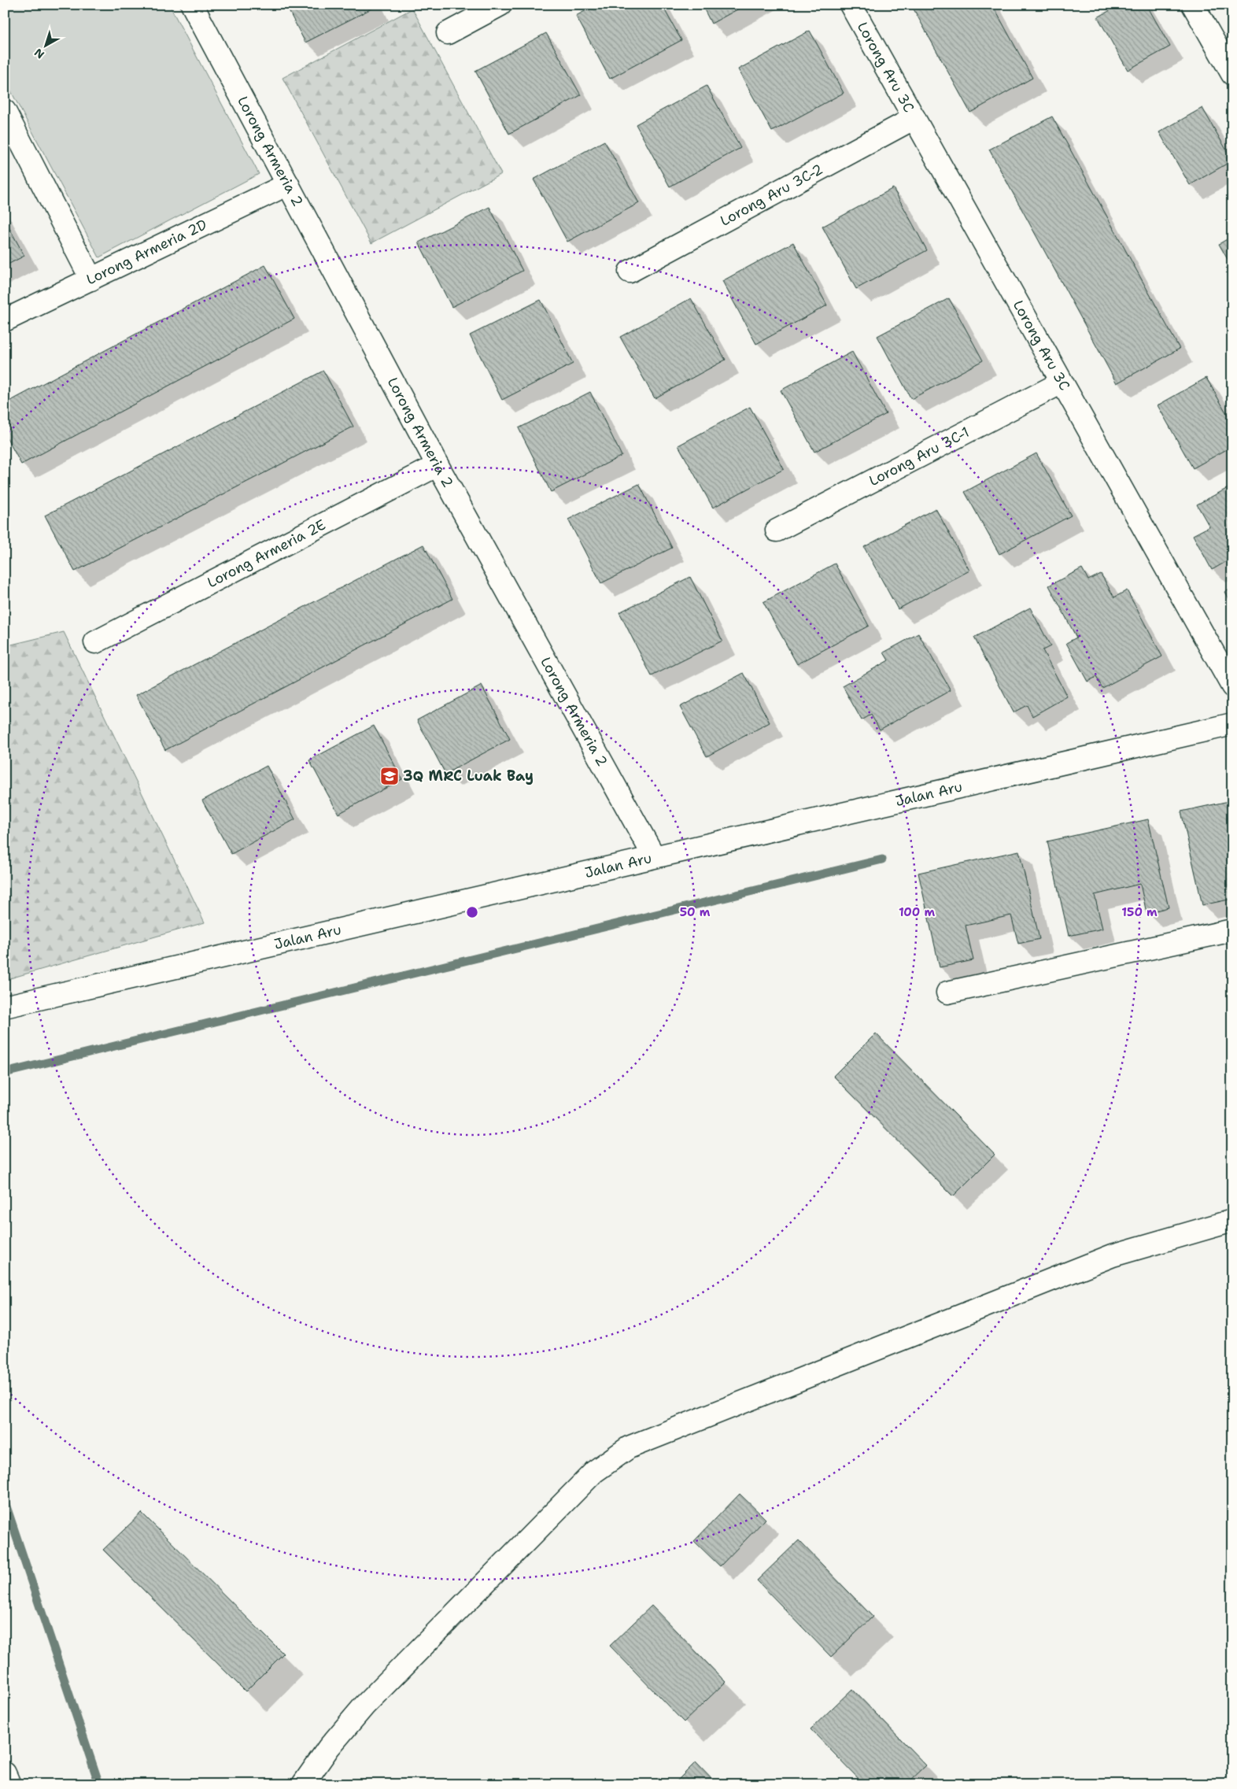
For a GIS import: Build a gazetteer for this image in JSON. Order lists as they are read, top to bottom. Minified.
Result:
{"streets":{"street":["Lorong Aru 3C","Lorong Armeria 2","Lorong Aru 3C-2","Lorong Armeria 2D","Lorong Aru 3C-1","Lorong Armeria 2E","Jalan Aru"]},"crossings":[["Lorong Aru 3C","Lorong Aru 3C-2"],["Lorong Aru 3C","Lorong Aru 3C-1"],["Lorong Armeria 2","Lorong Armeria 2D"],["Lorong Armeria 2","Lorong Armeria 2E"],["Lorong Armeria 2","Jalan Aru"]],"places":{"school or university":["3Q MRC Luak Bay"]},"north":"bottom left","rings":["50 m","100 m","150 m"]}
